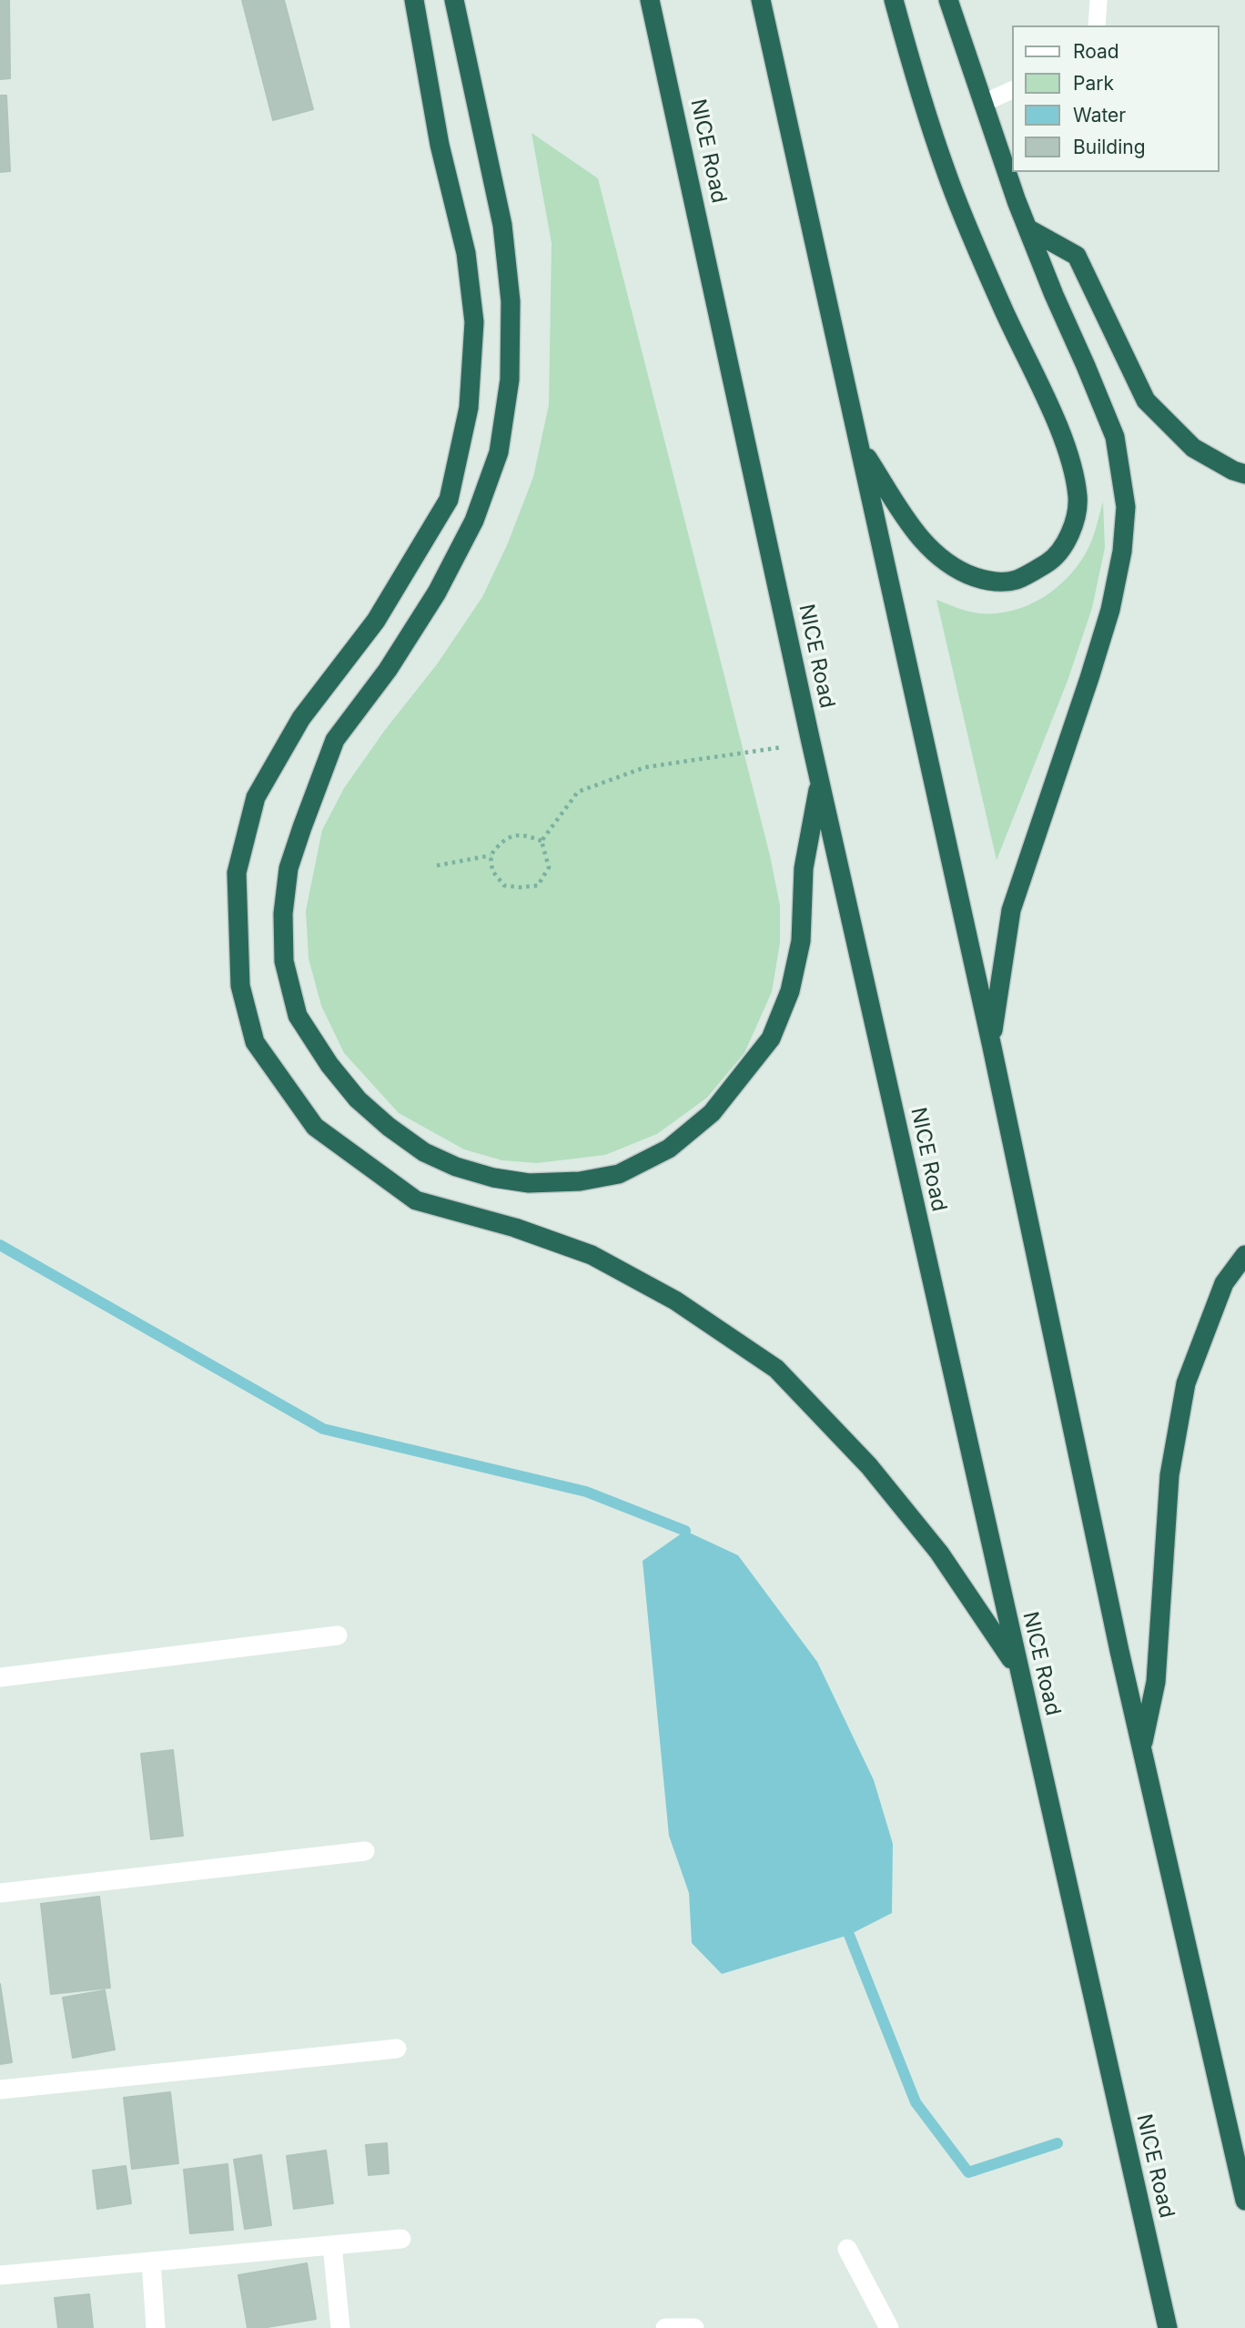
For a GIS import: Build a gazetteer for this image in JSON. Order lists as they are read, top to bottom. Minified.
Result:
{"streets":{"highway":["NICE Road"]},"legend":["Road","Park","Water","Building"]}
